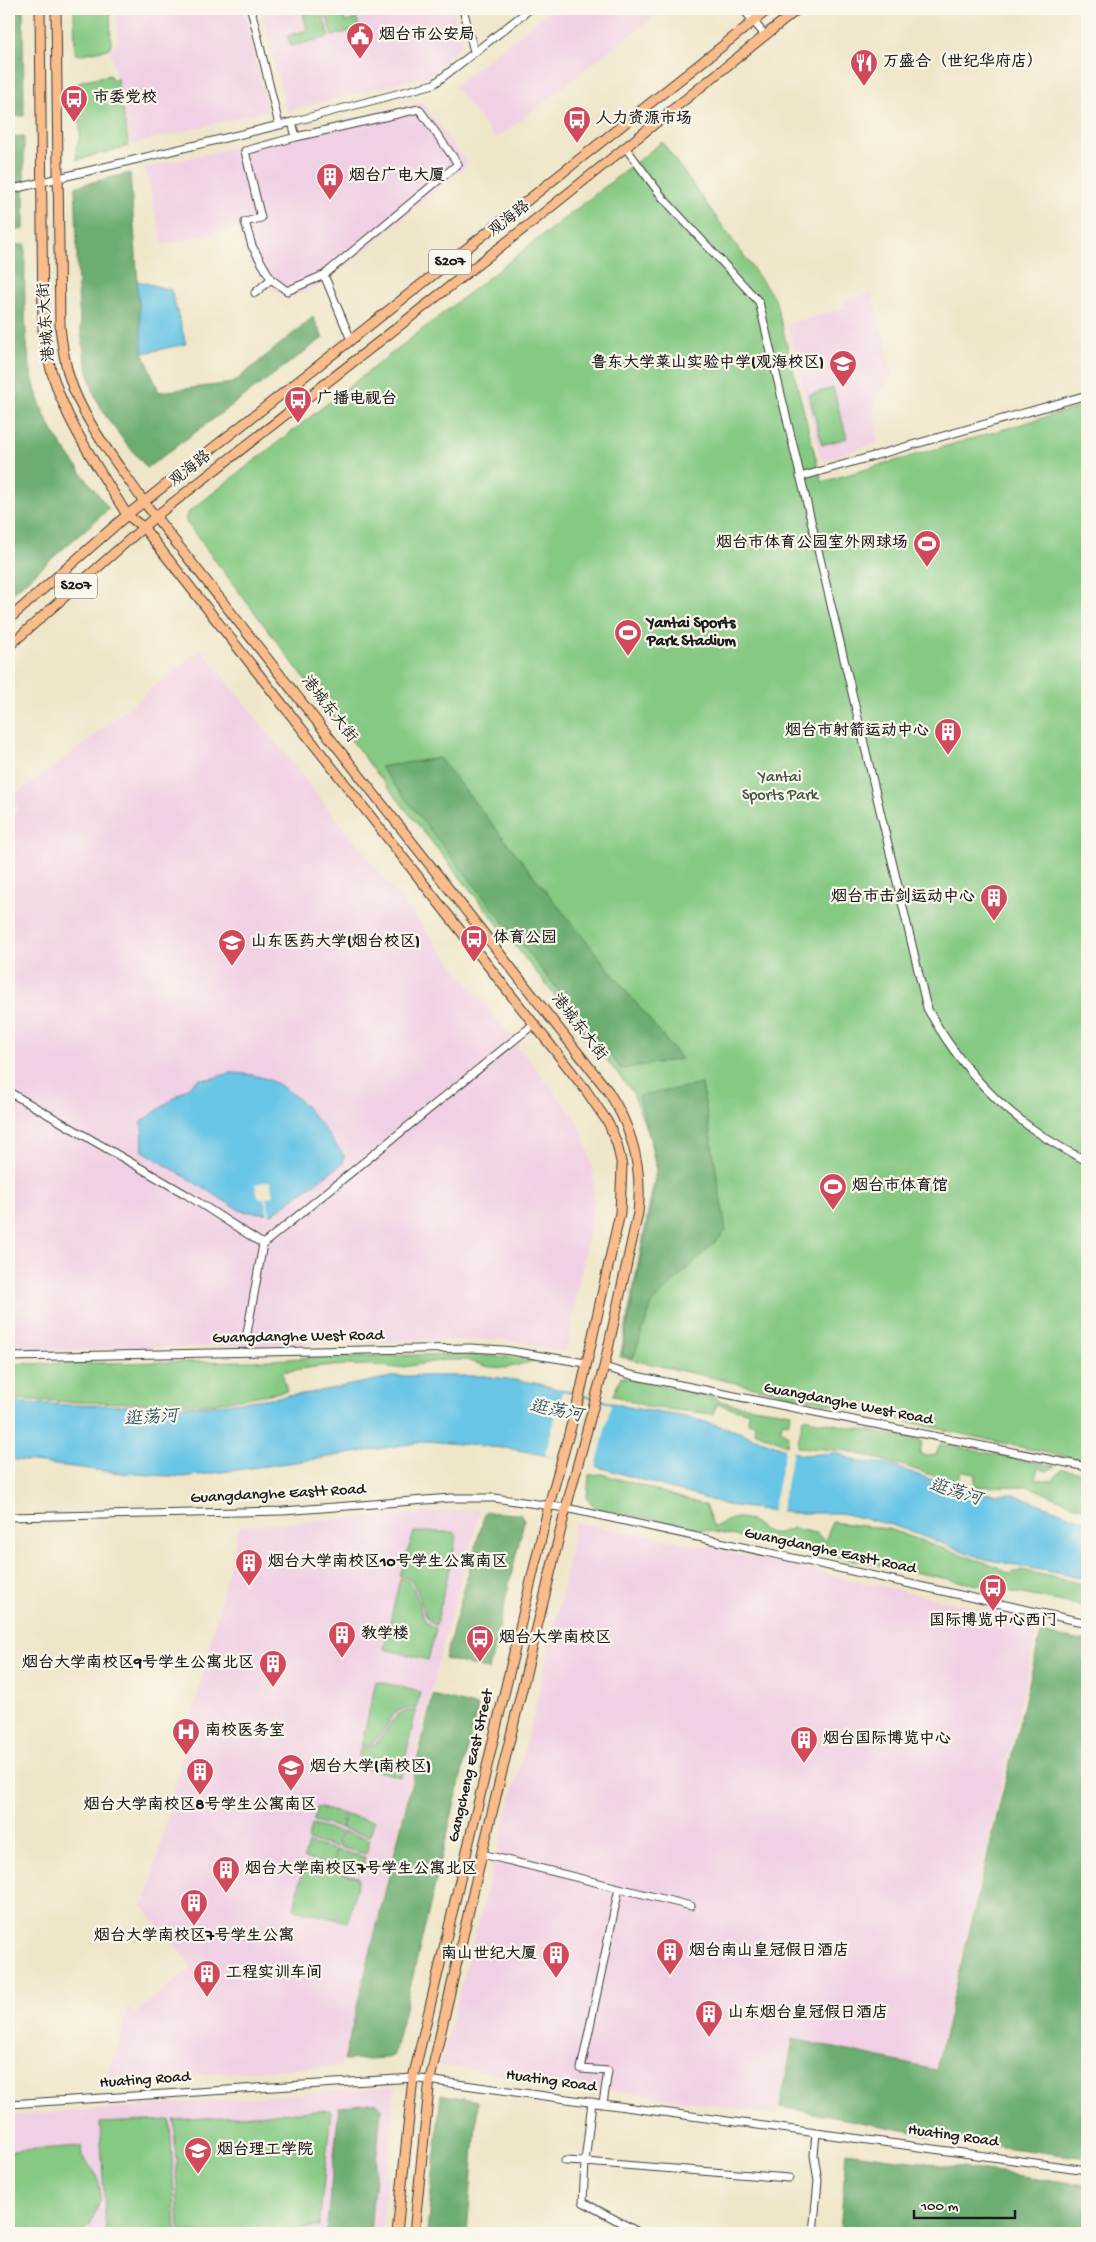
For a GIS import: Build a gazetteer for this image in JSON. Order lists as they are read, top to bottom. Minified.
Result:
{"streets":{"main road":["观海路","S207","港城东大街","Gangcheng East Street"],"street":["Guangdanghe West Road","Guangdanghe Eastt Road","Huating Road"]},"crossings":[["观海路","S207"],["观海路","港城东大街"],["S207","港城东大街"],["港城东大街","Guangdanghe West Road"],["港城东大街","Gangcheng East Street"],["Guangdanghe Eastt Road","Gangcheng East Street"],["Gangcheng East Street","Huating Road"]],"water":["逛荡河"],"parks":["Yantai Sports Park"],"places":{"public building":["烟台市公安局"],"restaurant":["万盛合（世纪华府店）"],"bus stop":["市委党校","人力资源市场","广播电视台","体育公园","国际博览中心西门","烟台大学南校区"],"building":["烟台广电大厦","烟台市射箭运动中心","烟台市击剑运动中心","烟台大学南校区10号学生公寓南区","教学楼","烟台大学南校区9号学生公寓北区","烟台国际博览中心","烟台大学南校区8号学生公寓南区","烟台大学南校区7号学生公寓北区","烟台大学南校区7号学生公寓","烟台南山皇冠假日酒店","南山世纪大厦","工程实训车间","山东烟台皇冠假日酒店"],"school or university":["鲁东大学莱山实验中学(观海校区)","山东医药大学(烟台校区)","烟台大学(南校区)","烟台理工学院"],"sports":["烟台市体育公园室外网球场","Yantai Sports Park Stadium","烟台市体育馆"],"hospital":["南校医务室"]},"scale_bar":"100 m"}
